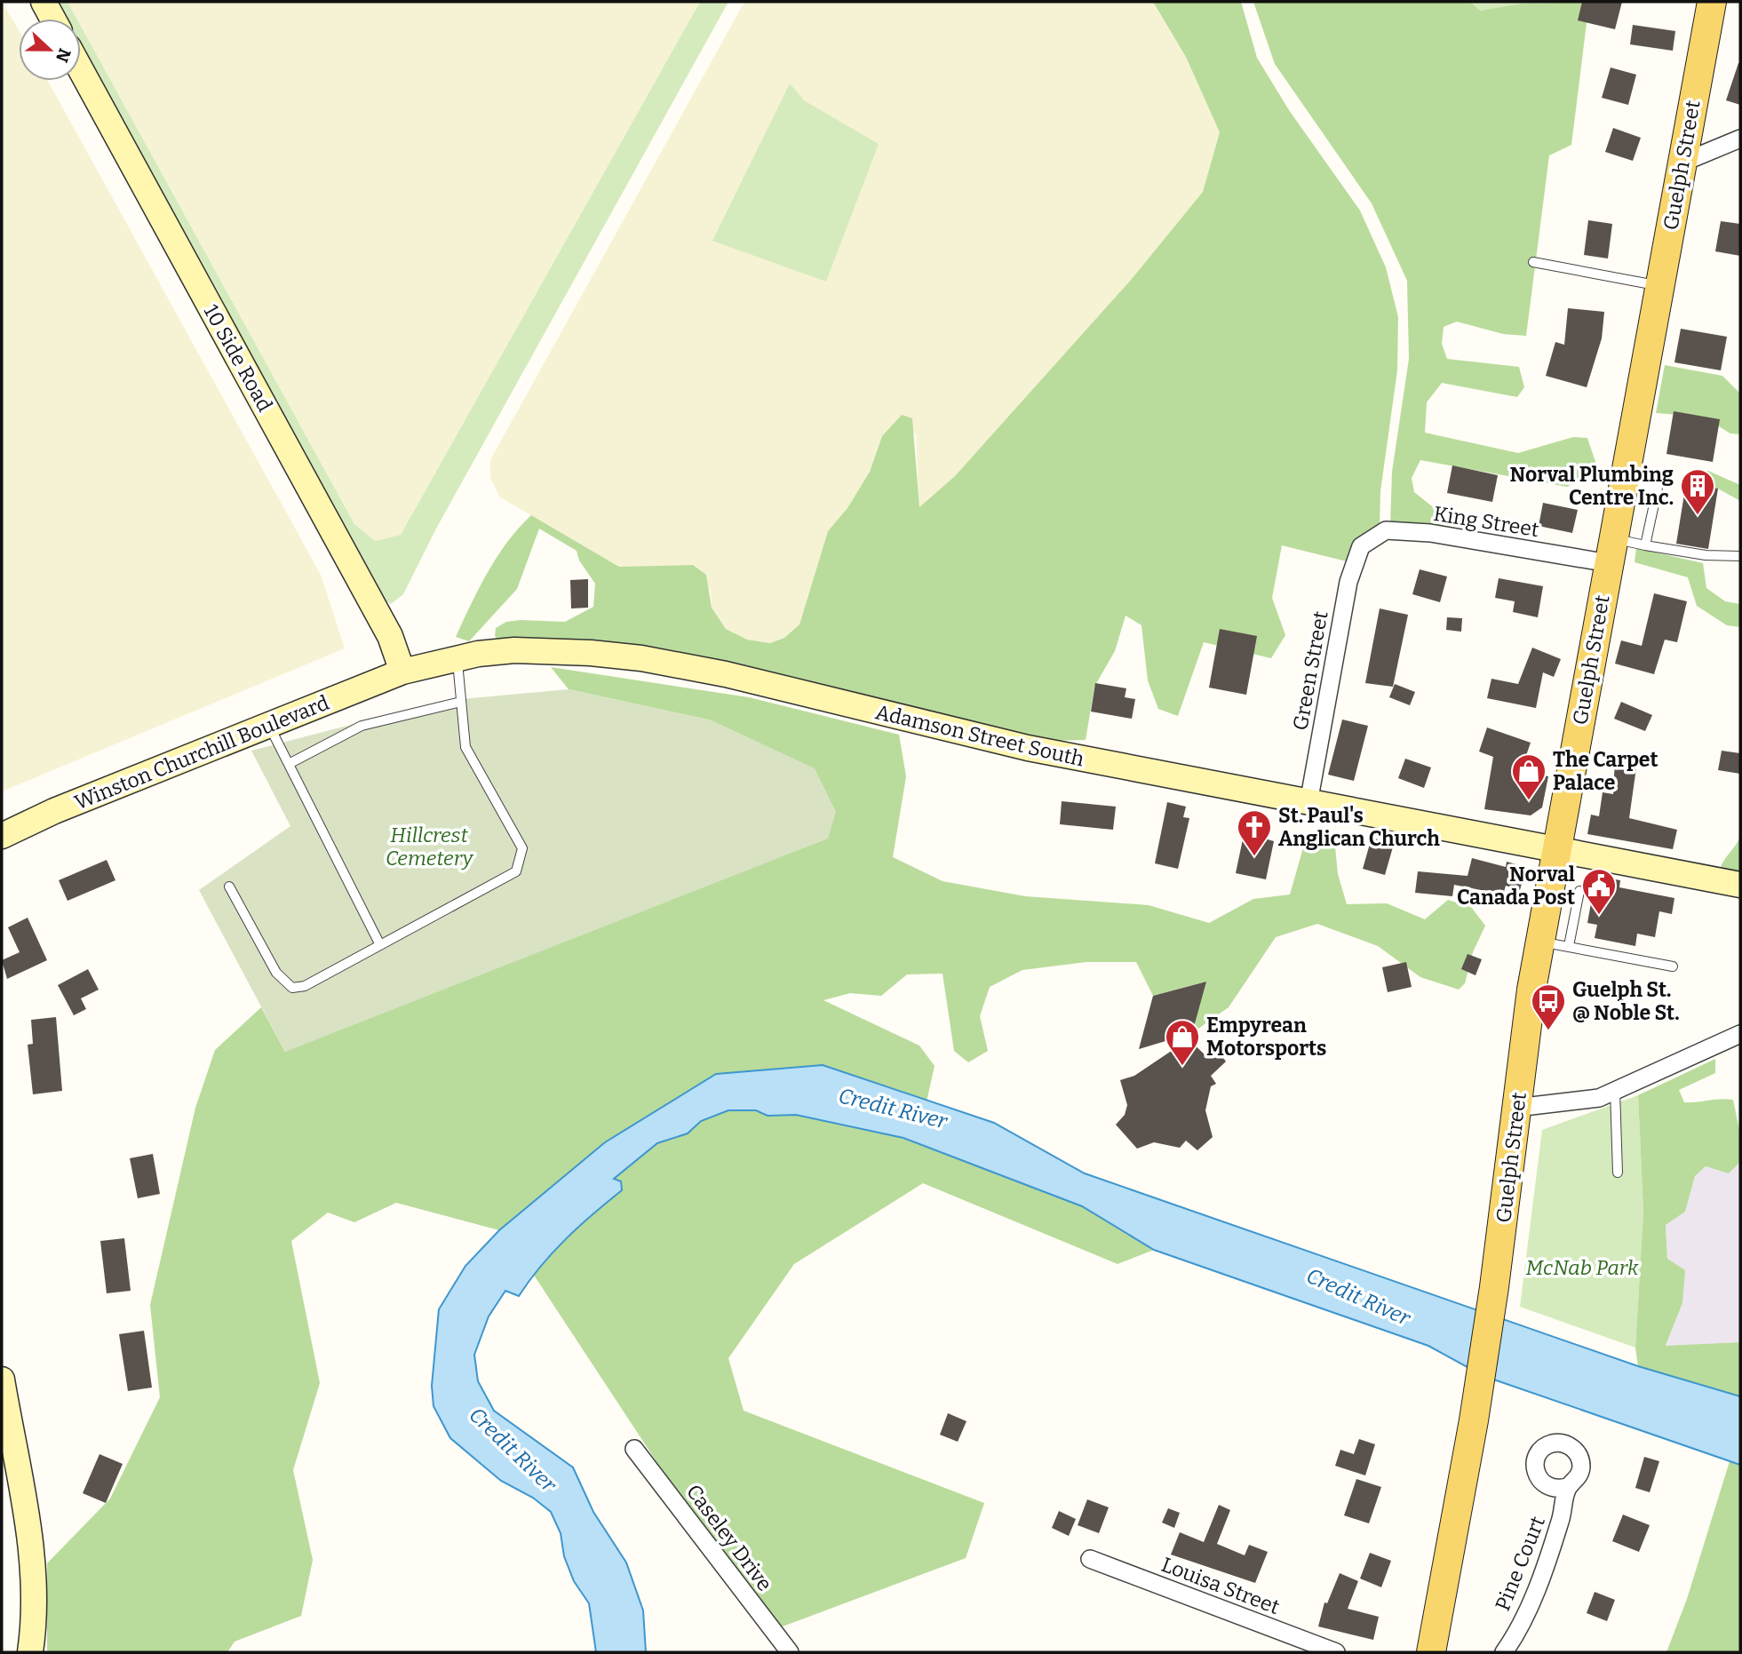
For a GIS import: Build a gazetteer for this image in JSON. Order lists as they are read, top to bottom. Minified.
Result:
{"streets":{"main road":["Guelph Street","10 Side Road","Adamson Street South","Winston Churchill Boulevard"],"street":["King Street","Green Street","Caseley Drive","Pine Court","Louisa Street"]},"crossings":[["Guelph Street","King Street"],["Guelph Street","Adamson Street South"],["10 Side Road","Adamson Street South"],["10 Side Road","Winston Churchill Boulevard"],["King Street","Green Street"],["Green Street","Adamson Street South"],["Adamson Street South","Winston Churchill Boulevard"]],"water":["Credit River"],"parks":["Hillcrest Cemetery","McNab Park"],"places":{"building":["Norval Plumbing Centre Inc."],"shop":["The Carpet Palace","Empyrean Motorsports"],"church":["St. Paul's Anglican Church"],"public building":["Norval Canada Post"],"bus stop":["Guelph St. @ Noble St."]},"north":"right"}
